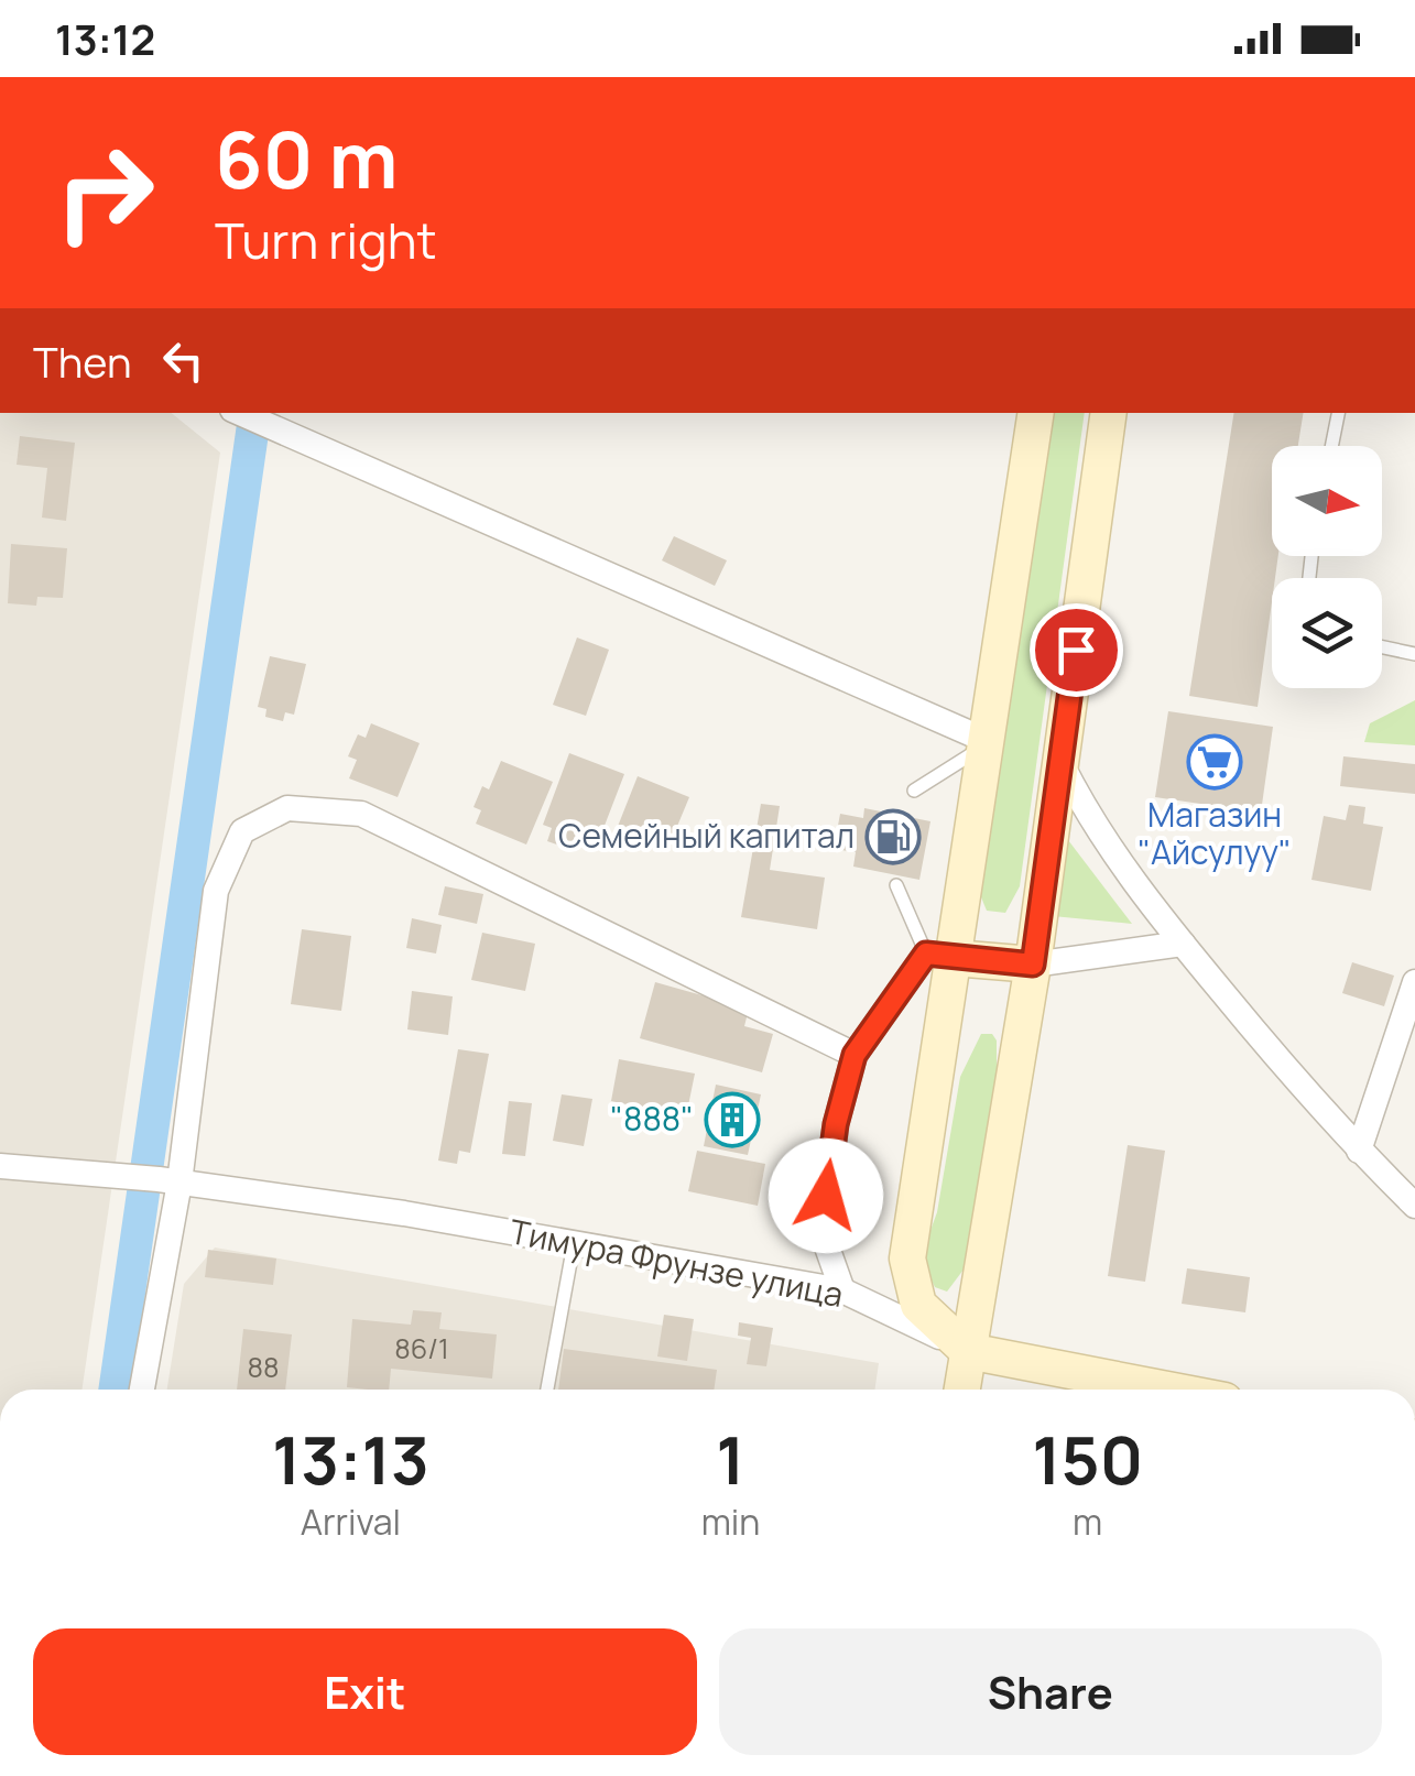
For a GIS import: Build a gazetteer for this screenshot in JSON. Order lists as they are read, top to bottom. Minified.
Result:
{"streets":{"main road":["Тимура Фрунзе улица"]},"places":{"supermarket":["Магазин \"Айсулуу\""],"fuel station":["Семейный капитал"],"building":["\"888\""]},"house_numbers":["86/1","88"],"north":"right","page":{"status":"13:12","turn":["60 m","Turn right"],"then":"Then","eta":["13:13","Arrival","1","min","150","m"],"buttons":["Exit","Share"]}}
